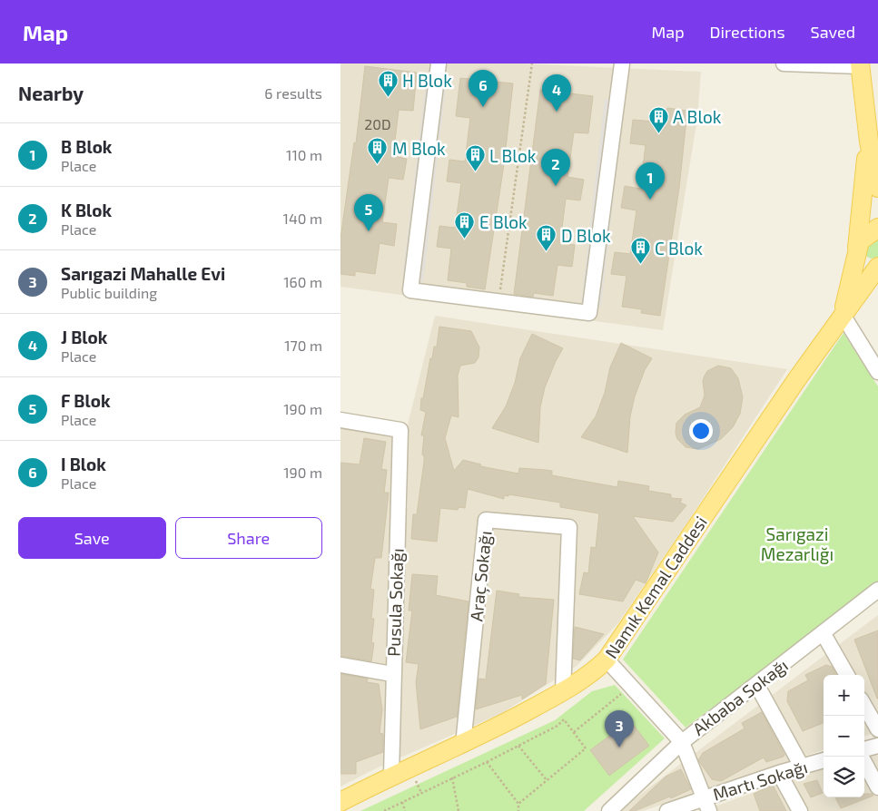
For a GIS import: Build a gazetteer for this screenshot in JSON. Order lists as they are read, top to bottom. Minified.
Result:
{"streets":{"main road":["Namık Kemal Caddesi"],"street":["Araç Sokağı","Pusula Sokağı","Akbaba Sokağı","Martı Sokağı"]},"crossings":[["Araç Sokağı","Namık Kemal Caddesi"],["Namık Kemal Caddesi","Pusula Sokağı"]],"parks":["Sarıgazi Mezarlığı"],"places":{"building":["H Blok","A Blok","M Blok","L Blok","E Blok","D Blok","C Blok"]},"house_numbers":["20D"],"page":{"header":"Map","nav":["Map","Directions","Saved"],"heading":["Nearby","6 results"],"pins":["6","4","2","1","5","3"],"list":[{"mark":"1","name":"B Blok","note":"Place","value":"110 m"},{"mark":"2","name":"K Blok","note":"Place","value":"140 m"},{"mark":"3","name":"Sarıgazi Mahalle Evi","note":"Public building","value":"160 m"},{"mark":"4","name":"J Blok","note":"Place","value":"170 m"},{"mark":"5","name":"F Blok","note":"Place","value":"190 m"},{"mark":"6","name":"I Blok","note":"Place","value":"190 m"}],"buttons":["Save","Share"],"map_buttons":["+","−"]}}
